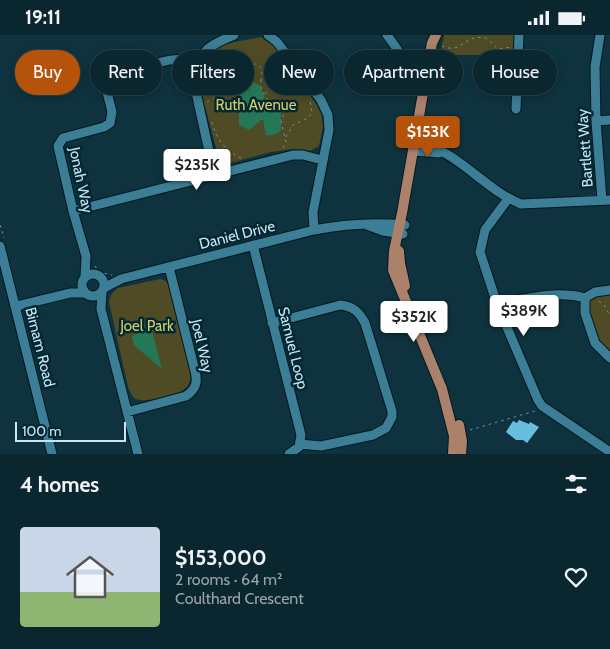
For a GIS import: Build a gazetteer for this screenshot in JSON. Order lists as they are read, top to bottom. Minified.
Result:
{"streets":{"street":["Bartlett Way","Jonah Way","Daniel Drive","Joel Way","Birnam Road","Samuel Loop"]},"crossings":[["Jonah Way","Daniel Drive"],["Daniel Drive","Joel Way"],["Daniel Drive","Birnam Road"],["Daniel Drive","Samuel Loop"]],"parks":["Ruth Avenue","Joel Park"],"scale_bar":"100 m","page":{"status":"19:11","chip":["Buy","Rent","Filters","New","Apartment","House"],"price":["$153K","$235K","$389K","$352K"],"scale":"100 m","heading":"4 homes","list":[{"name":"$153,000","note":"2 rooms · 64 m² · Coulthard Crescent"}]}}
